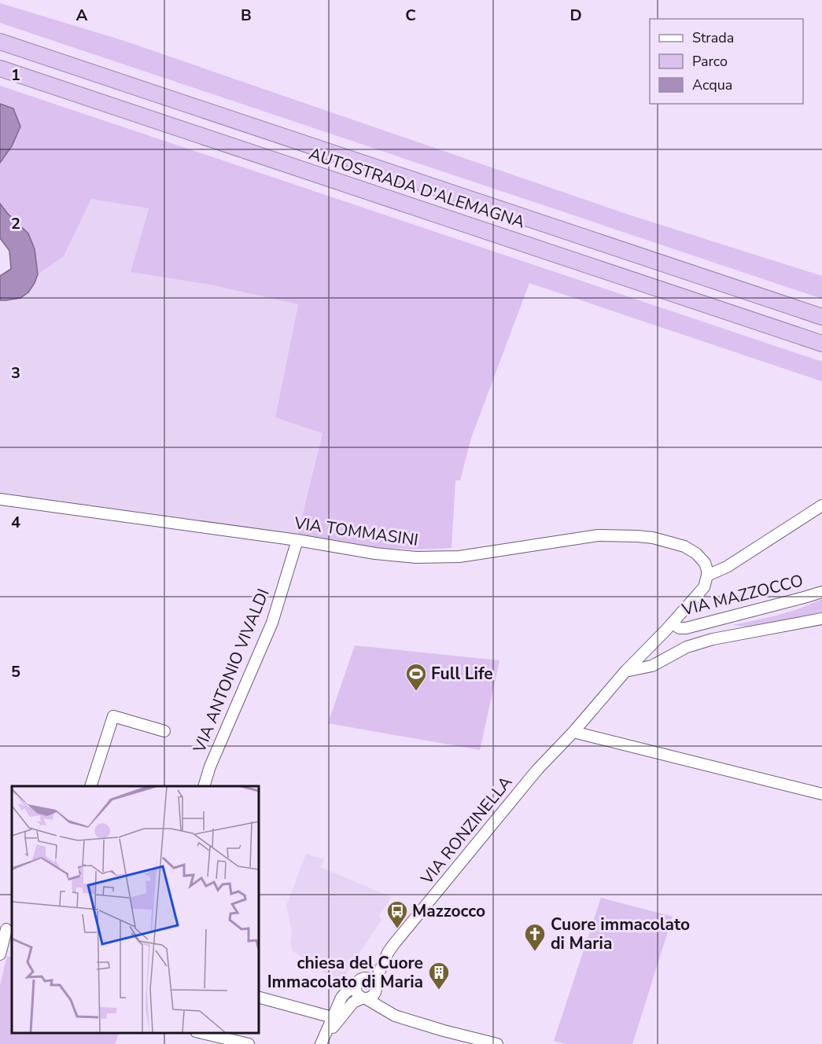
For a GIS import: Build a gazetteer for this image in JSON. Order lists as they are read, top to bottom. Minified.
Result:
{"streets":{"highway":["AUTOSTRADA D'ALEMAGNA"],"street":["VIA TOMMASINI","VIA MAZZOCCO","VIA ANTONIO VIVALDI","VIA RONZINELLA"]},"crossings":[["VIA TOMMASINI","VIA ANTONIO VIVALDI"],["VIA TOMMASINI","VIA RONZINELLA"],["VIA MAZZOCCO","VIA RONZINELLA"]],"places":{"sports":["Full Life"],"bus stop":["Mazzocco"],"church":["Cuore immacolato di Maria"],"building":["chiesa del Cuore Immacolato di Maria"]},"legend":["Strada","Parco","Acqua"],"grid":{"columns":["A","B","C","D"],"rows":["1","2","3","4","5"]}}
